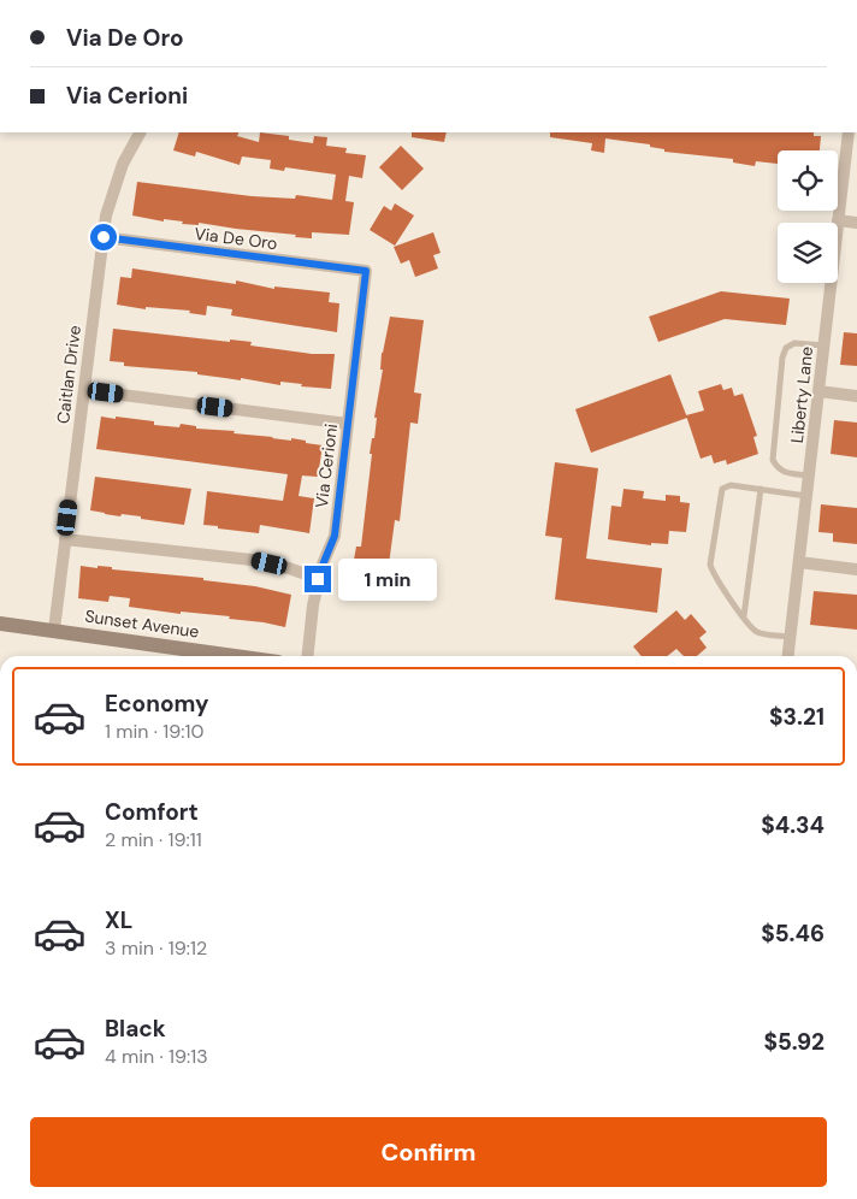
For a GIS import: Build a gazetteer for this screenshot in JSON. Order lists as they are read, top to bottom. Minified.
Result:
{"streets":{"main road":["Sunset Avenue"],"street":["Via De Oro","Caitlan Drive","Liberty Lane","Via Cerioni"]},"crossings":[["Via De Oro","Caitlan Drive"],["Via De Oro","Via Cerioni"],["Caitlan Drive","Sunset Avenue"]],"page":{"banner":["Via De Oro","Via Cerioni"],"bubble":"1 min","list":[{"name":"Economy","note":"1 min · 19:10","value":"$3.21"},{"name":"Comfort","note":"2 min · 19:11","value":"$4.34"},{"name":"XL","note":"3 min · 19:12","value":"$5.46"},{"name":"Black","note":"4 min · 19:13","value":"$5.92"}],"buttons":"Confirm"}}
